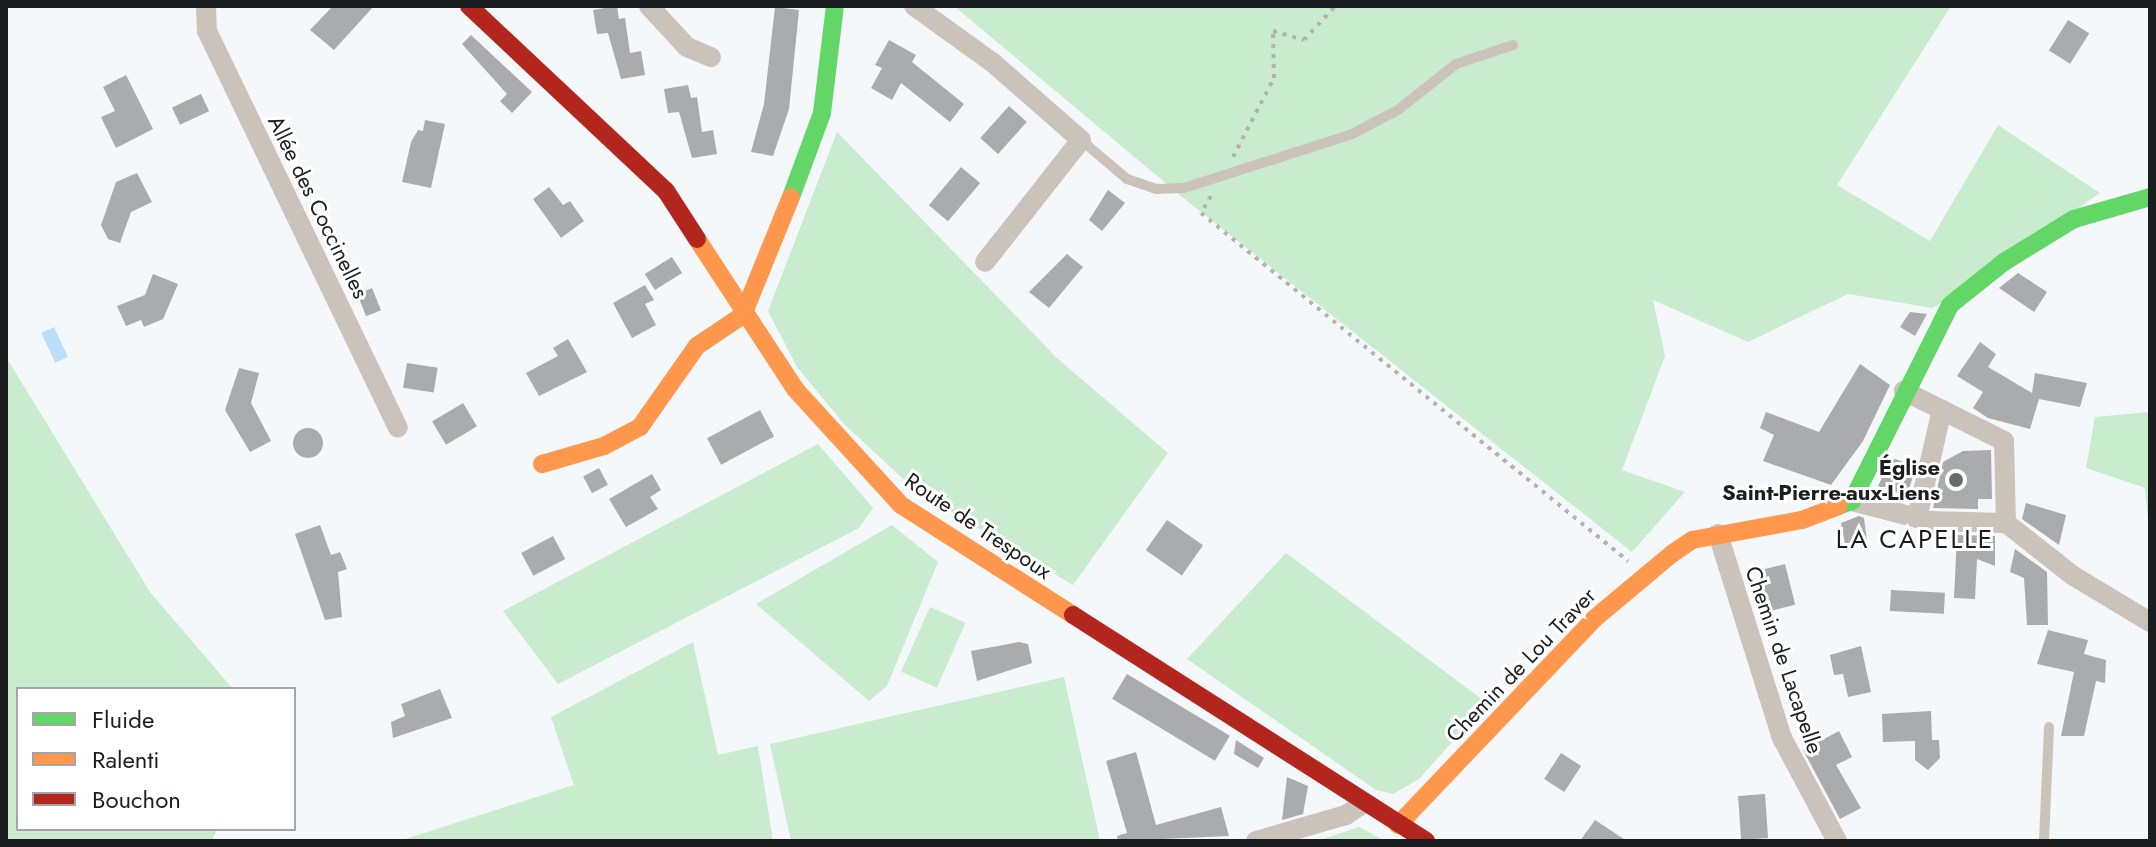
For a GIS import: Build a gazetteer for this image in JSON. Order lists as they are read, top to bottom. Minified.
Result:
{"streets":{"street":["Allée des Coccinelles","Route de Trespoux","Chemin de Lacapelle","Chemin de Lou Traver"]},"crossings":[["Route de Trespoux","Chemin de Lou Traver"],["Chemin de Lacapelle","Chemin de Lou Traver"]],"districts":["LA CAPELLE"],"places":["Église Saint-Pierre-aux-Liens"],"legend":["Fluide","Ralenti","Bouchon"]}
